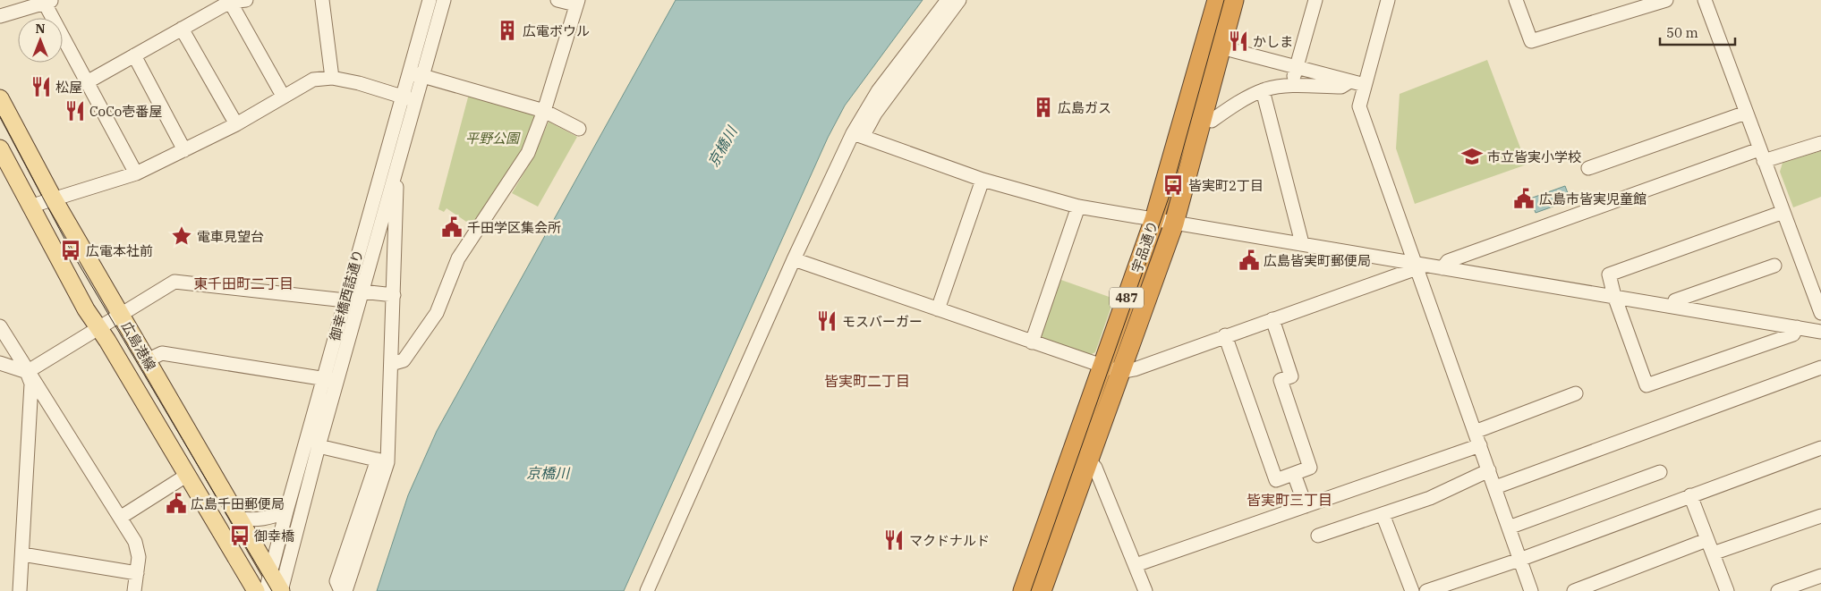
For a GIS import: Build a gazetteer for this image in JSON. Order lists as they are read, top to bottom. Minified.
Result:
{"streets":{"highway":["宇品通り","487"],"main road":["広島港線"],"street":["御幸橋西詰通り"]},"crossings":[["御幸橋西詰通り","広島港線"]],"districts":["東千田町二丁目","皆実町二丁目","皆実町三丁目"],"water":["京橋川"],"parks":["平野公園"],"places":{"building":["広電ボウル","広島ガス"],"restaurant":["かしま","松屋","CoCo壱番屋","モスバーガー","マクドナルド"],"school or university":["市立皆実小学校"],"bus stop":["皆実町2丁目","広電本社前","御幸橋"],"public building":["広島市皆実児童館","千田学区集会所","広島皆実町郵便局","広島千田郵便局"],"place":["電車見望台"]},"scale_bar":"50 m","north":"top"}
